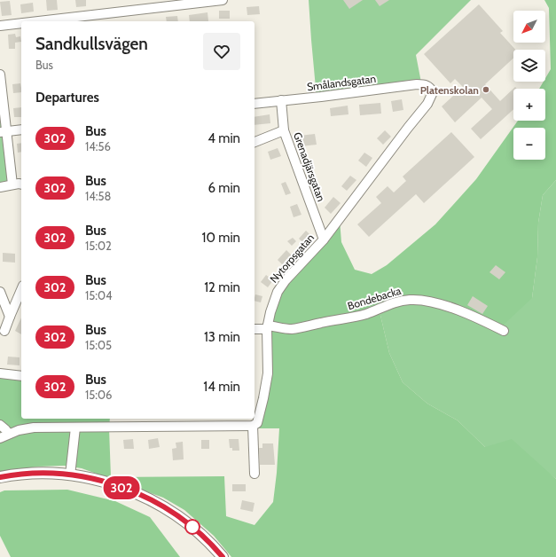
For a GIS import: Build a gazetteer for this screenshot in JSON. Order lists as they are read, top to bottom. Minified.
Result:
{"streets":{"street":["Smålandsgatan","Grenadjärsgatan","Nytorpsgatan","Bondebacka"]},"crossings":[["Smålandsgatan","Grenadjärsgatan"],["Smålandsgatan","Nytorpsgatan"],["Grenadjärsgatan","Nytorpsgatan"],["Nytorpsgatan","Bondebacka"]],"places":["Platenskolan"],"lines":["bus line 302"],"north":"bottom left","page":{"on_map":"302","map_buttons":["+","−"],"heading":[["Sandkullsvägen","Bus"],"Departures"],"list":[{"mark":"302","name":"Bus","note":"14:56","value":"4 min"},{"mark":"302","name":"Bus","note":"14:58","value":"6 min"},{"mark":"302","name":"Bus","note":"15:02","value":"10 min"},{"mark":"302","name":"Bus","note":"15:04","value":"12 min"},{"mark":"302","name":"Bus","note":"15:05","value":"13 min"},{"mark":"302","name":"Bus","note":"15:06","value":"14 min"}]}}
